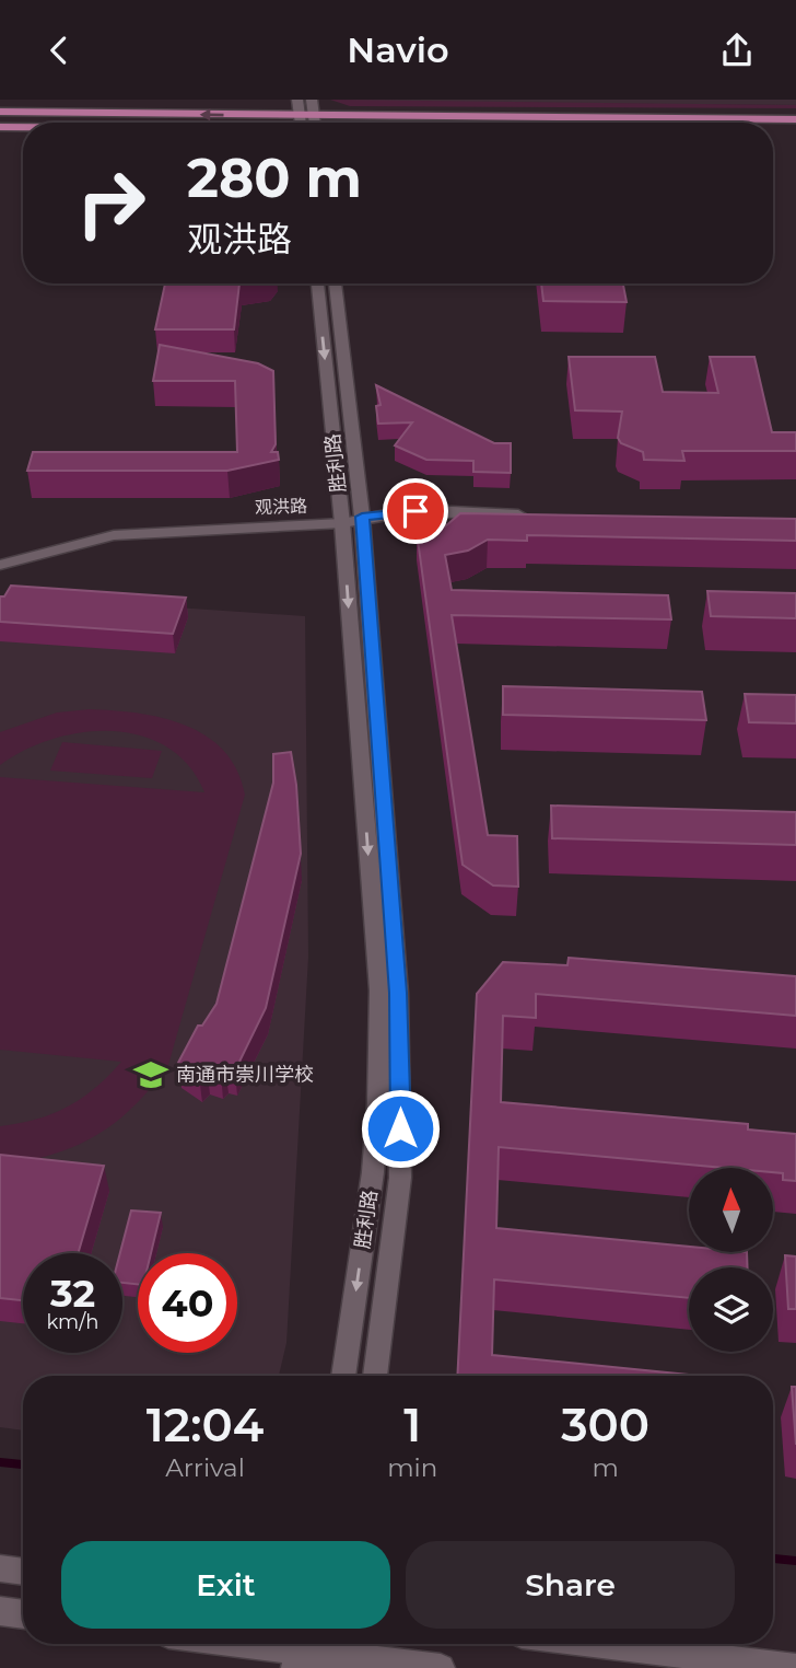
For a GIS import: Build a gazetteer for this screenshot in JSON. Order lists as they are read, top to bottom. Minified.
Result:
{"streets":{"street":["胜利路","观洪路"]},"crossings":[["胜利路","观洪路"]],"places":{"school or university":["南通市崇川学校"]},"north":"top","page":{"header":"Navio","turn":["280 m","观洪路"],"speed":"32 km/h","limit":"40","eta":["12:04","Arrival","1","min","300","m"],"buttons":["Exit","Share"]}}
